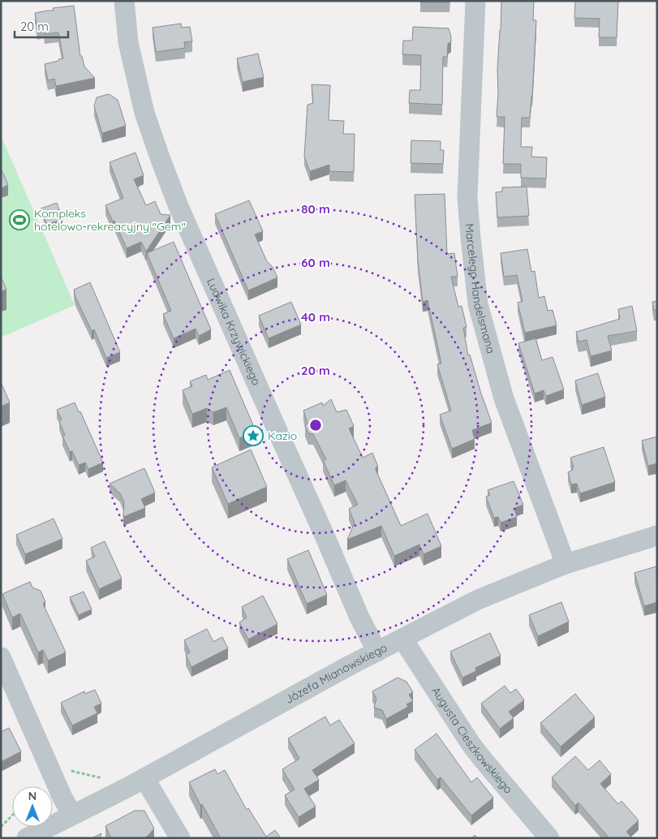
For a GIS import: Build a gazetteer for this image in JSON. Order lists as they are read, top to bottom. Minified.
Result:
{"streets":{"street":["Marcelego Handelsmana","Ludwika Krzywickiego","Józefa Mianowskiego","Augusta Cieszkowskiego"]},"crossings":[["Marcelego Handelsmana","Józefa Mianowskiego"],["Ludwika Krzywickiego","Józefa Mianowskiego"],["Józefa Mianowskiego","Augusta Cieszkowskiego"]],"places":{"sports":["Kompleks hotelowo-rekreacyjny \"Gem\""],"place":["Kazio"]},"scale_bar":"20 m","north":"top","rings":["80 m","60 m","40 m","20 m"]}
